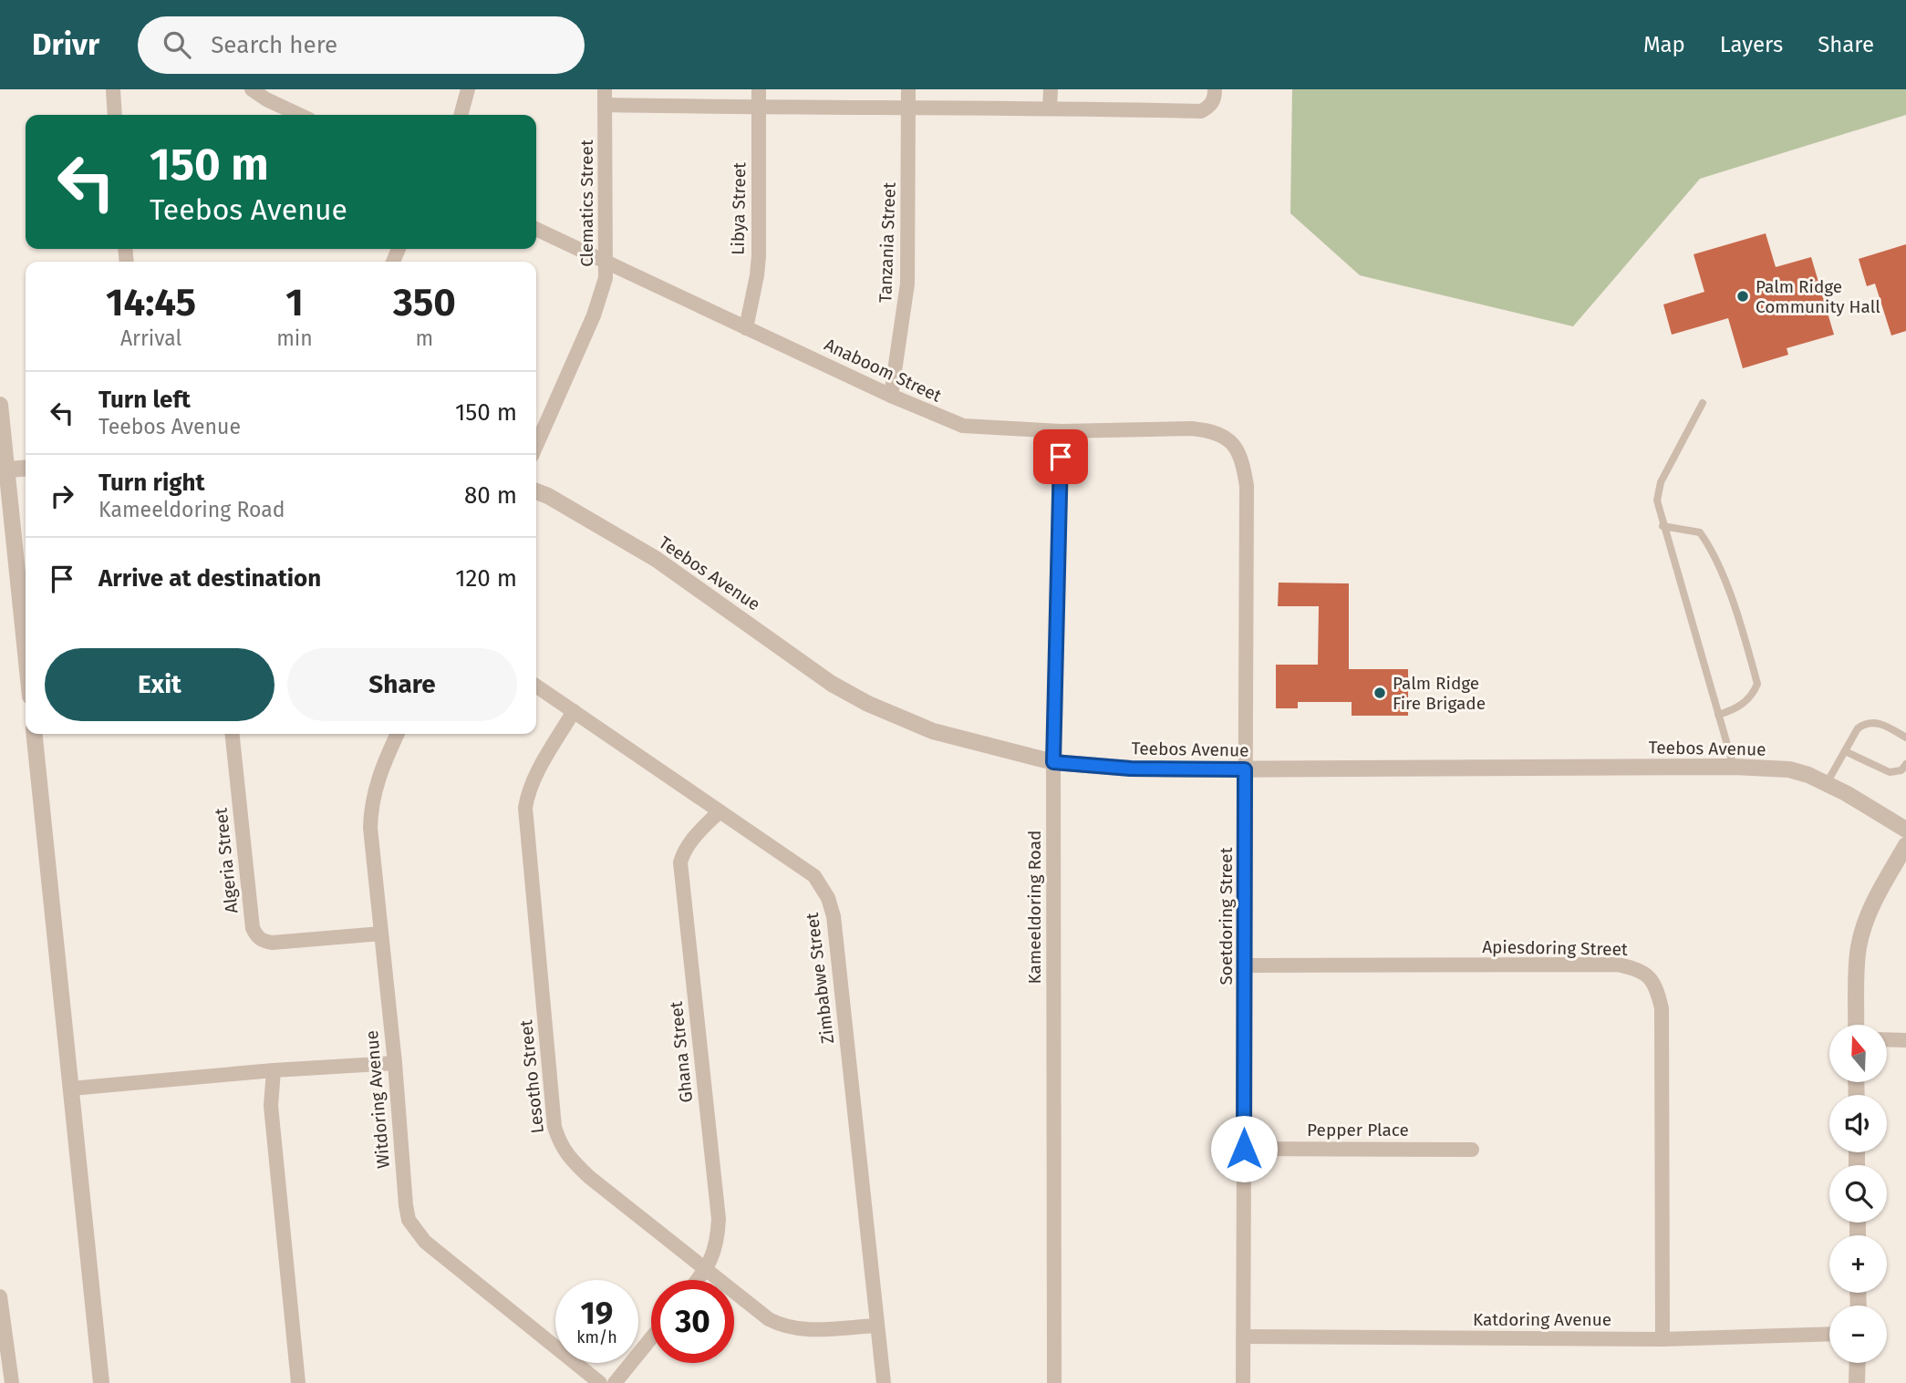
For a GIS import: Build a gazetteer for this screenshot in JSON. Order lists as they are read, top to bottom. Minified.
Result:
{"streets":{"street":["Clematics Street","Libya Street","Tanzania Street","Anaboom Street","Teebos Avenue","Algeria Street","Kameeldoring Road","Soetdoring Street","Apiesdoring Street","Zimbabwe Street","Ghana Street","Lesotho Street","Witdoring Avenue","Pepper Place","Katdoring Avenue"]},"crossings":[["Clematics Street","Anaboom Street"],["Libya Street","Anaboom Street"],["Tanzania Street","Anaboom Street"],["Anaboom Street","Kameeldoring Road"],["Anaboom Street","Soetdoring Street"],["Teebos Avenue","Kameeldoring Road"],["Teebos Avenue","Soetdoring Street"],["Algeria Street","Witdoring Avenue"],["Soetdoring Street","Apiesdoring Street"],["Soetdoring Street","Pepper Place"],["Soetdoring Street","Katdoring Avenue"],["Apiesdoring Street","Katdoring Avenue"],["Zimbabwe Street","Ghana Street"],["Zimbabwe Street","Lesotho Street"],["Ghana Street","Lesotho Street"]],"places":["Palm Ridge Community Hall","Palm Ridge Fire Brigade"],"north":"top","page":{"header":"Drivr","search":"Search here","nav":["Map","Layers","Share"],"turn":["150 m","Teebos Avenue"],"eta":["14:45","Arrival","1","min","350","m"],"list":[{"name":"Turn left","note":"Teebos Avenue","value":"150 m"},{"name":"Turn right","note":"Kameeldoring Road","value":"80 m"},{"name":"Arrive at destination","value":"120 m"}],"buttons":["Exit","Share"],"map_buttons":["+","−"],"speed":"19 km/h","limit":"30"}}
